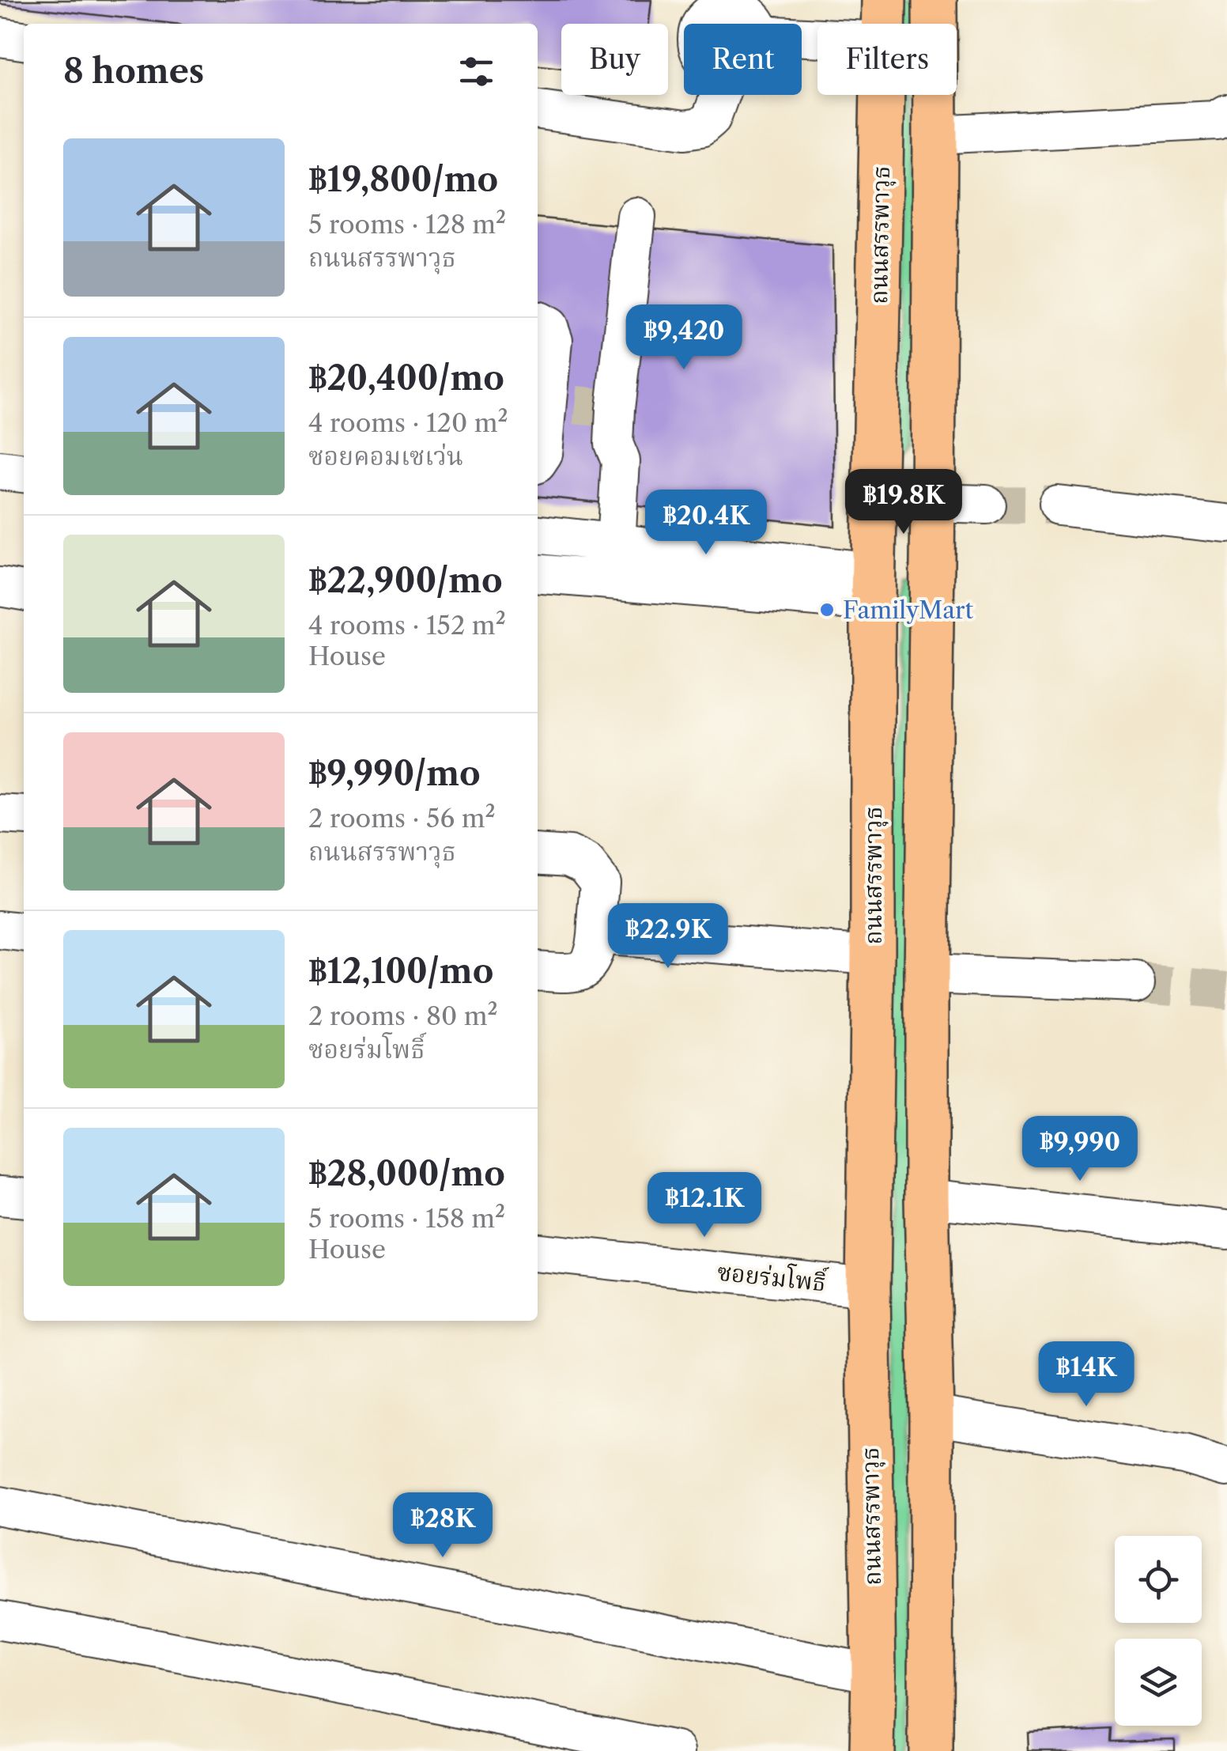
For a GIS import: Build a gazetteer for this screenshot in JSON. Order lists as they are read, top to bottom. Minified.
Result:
{"streets":{"main road":["ถนนสรรพาวุธ"],"street":["ซอยร่มโพธิ์"]},"crossings":[["ถนนสรรพาวุธ","ซอยร่มโพธิ์"]],"places":["FamilyMart"],"page":{"chip":["Buy","Rent","Filters"],"heading":"8 homes","list":[{"name":"฿19,800/mo","note":"5 rooms · 128 m² · ถนนสรรพาวุธ"},{"name":"฿20,400/mo","note":"4 rooms · 120 m² · ซอยคอมเซเว่น"},{"name":"฿22,900/mo","note":"4 rooms · 152 m² · House"},{"name":"฿9,990/mo","note":"2 rooms · 56 m² · ถนนสรรพาวุธ"},{"name":"฿12,100/mo","note":"2 rooms · 80 m² · ซอยร่มโพธิ์"},{"name":"฿28,000/mo","note":"5 rooms · 158 m² · House"}],"price":["฿9,420","฿19.8K","฿20.4K","฿22.9K","฿9,990","฿12.1K","฿14K","฿28K"]}}
